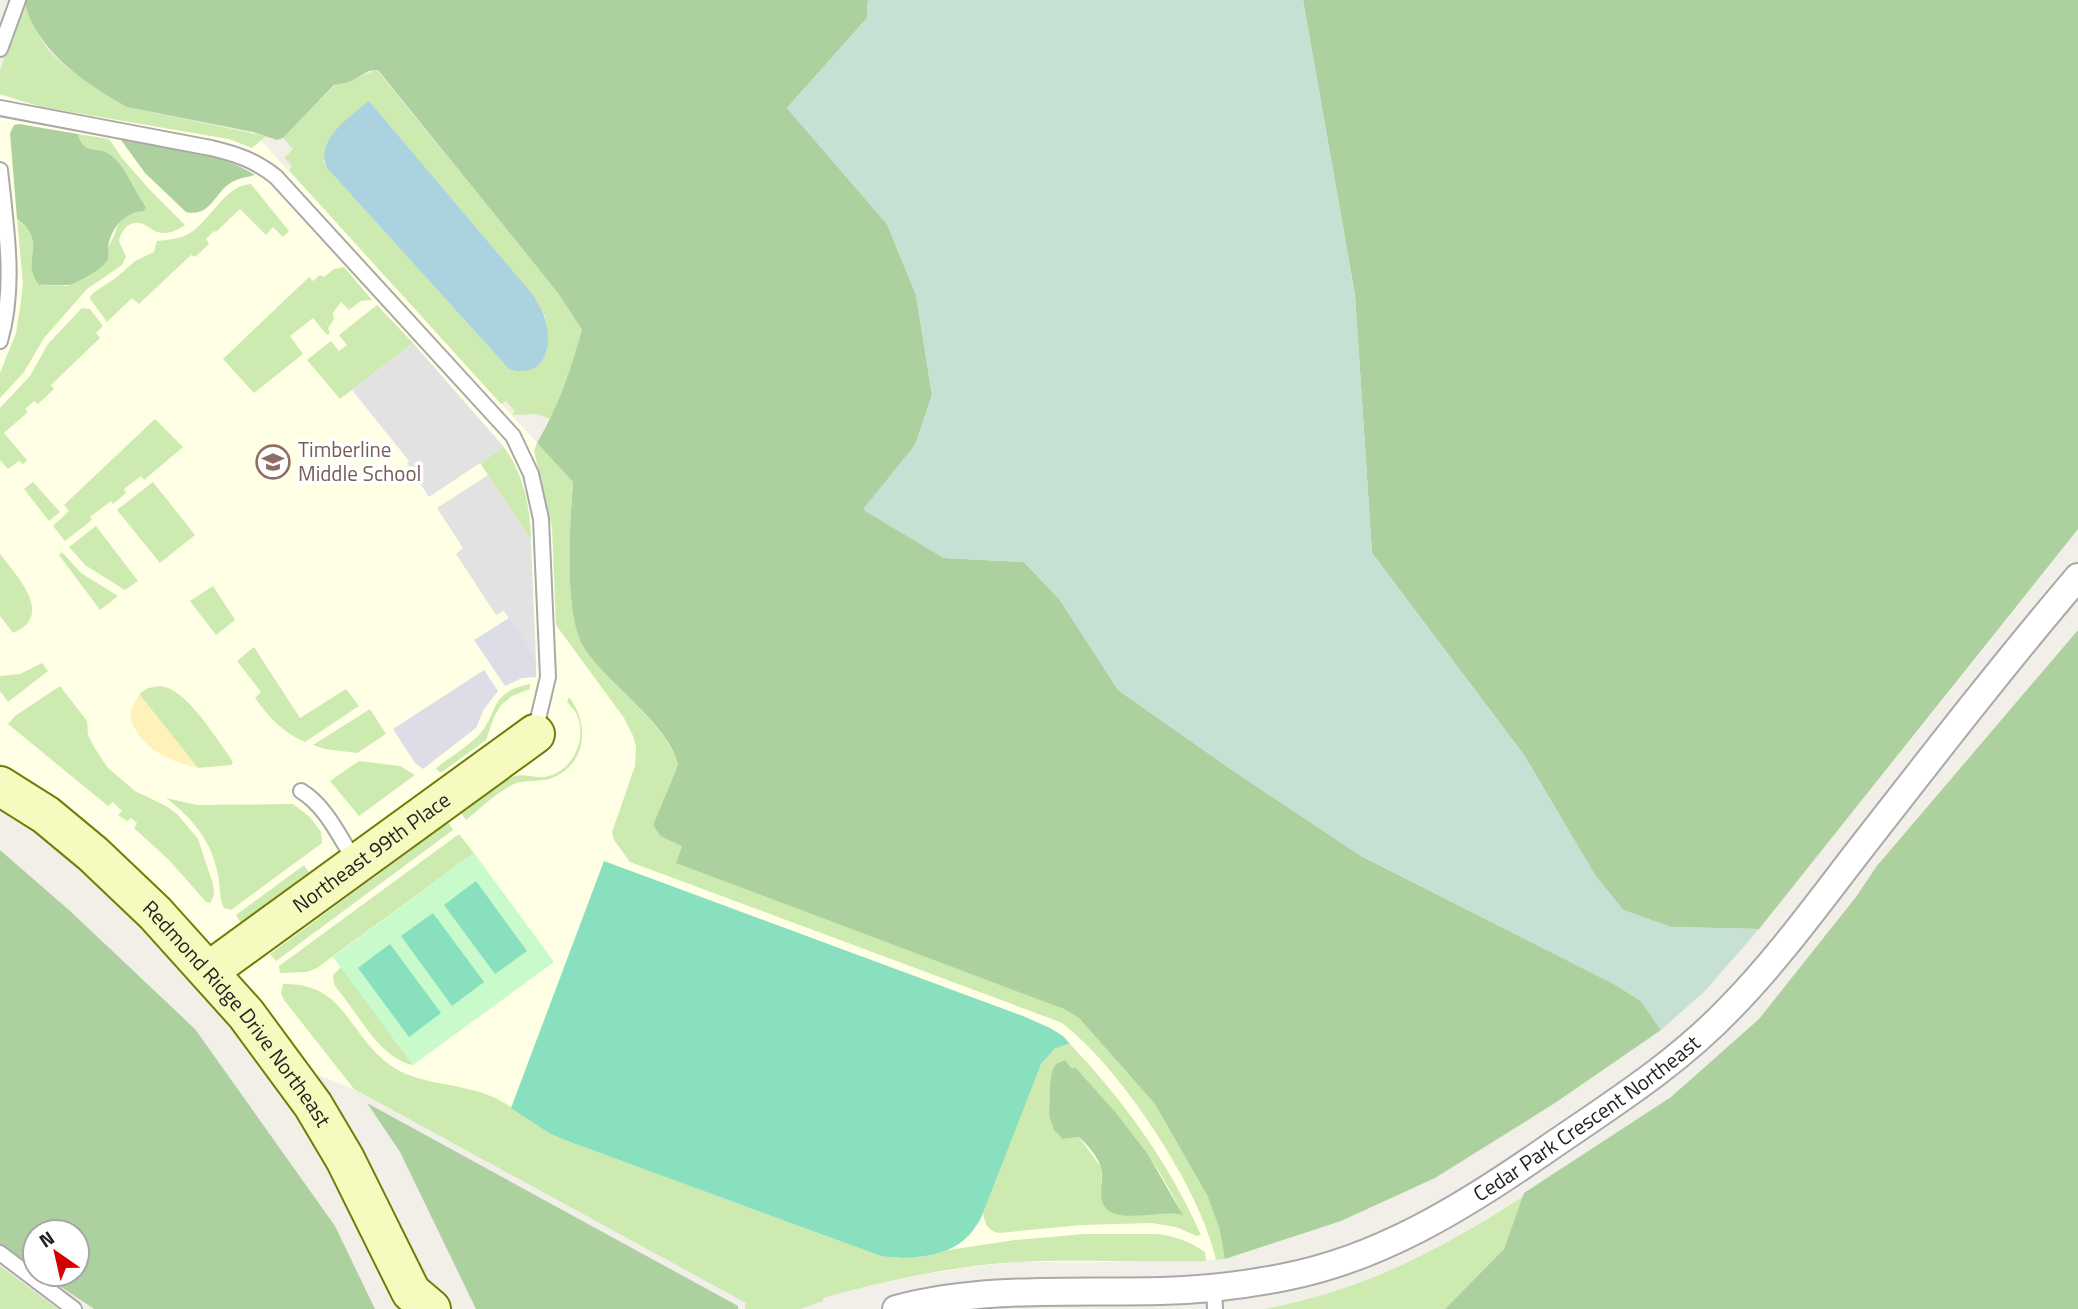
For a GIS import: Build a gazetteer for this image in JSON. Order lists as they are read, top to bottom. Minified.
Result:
{"streets":{"street":["Northeast 99th Place","Redmond Ridge Drive Northeast","Cedar Park Crescent Northeast"]},"crossings":[["Northeast 99th Place","Redmond Ridge Drive Northeast"]],"places":{"school or university":["Timberline Middle School"]},"north":"top left"}
